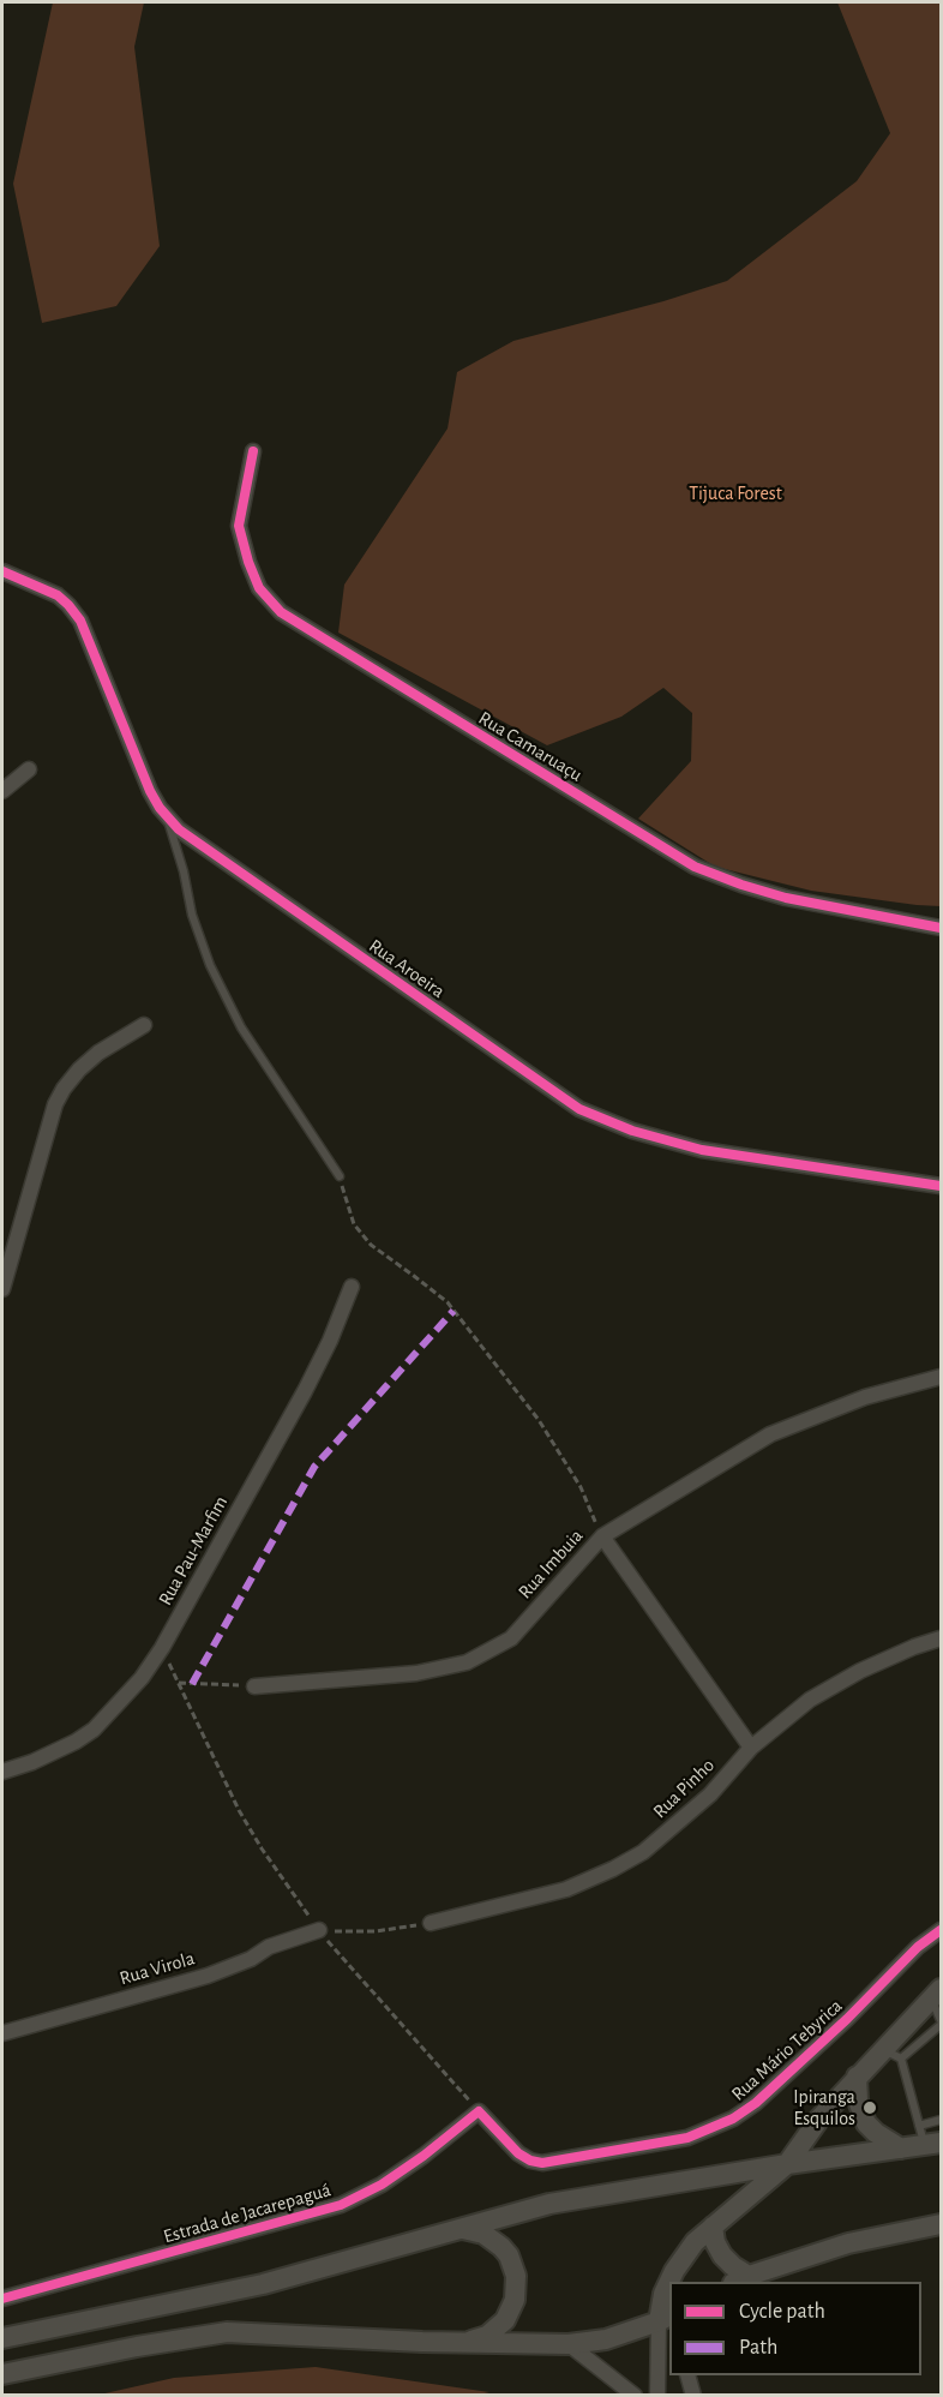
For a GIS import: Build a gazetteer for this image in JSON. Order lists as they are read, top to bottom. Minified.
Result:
{"streets":{"street":["Rua Camaruaçu","Rua Aroeira","Rua Pau-Marfim","Rua Imbuia","Rua Pinho","Rua Virola","Rua Mário Tebyrica","Estrada de Jacarepaguá"]},"crossings":[["Rua Mário Tebyrica","Estrada de Jacarepaguá"]],"parks":["Tijuca Forest"],"places":["Ipiranga Esquilos"],"legend":["Cycle path","Path"]}
